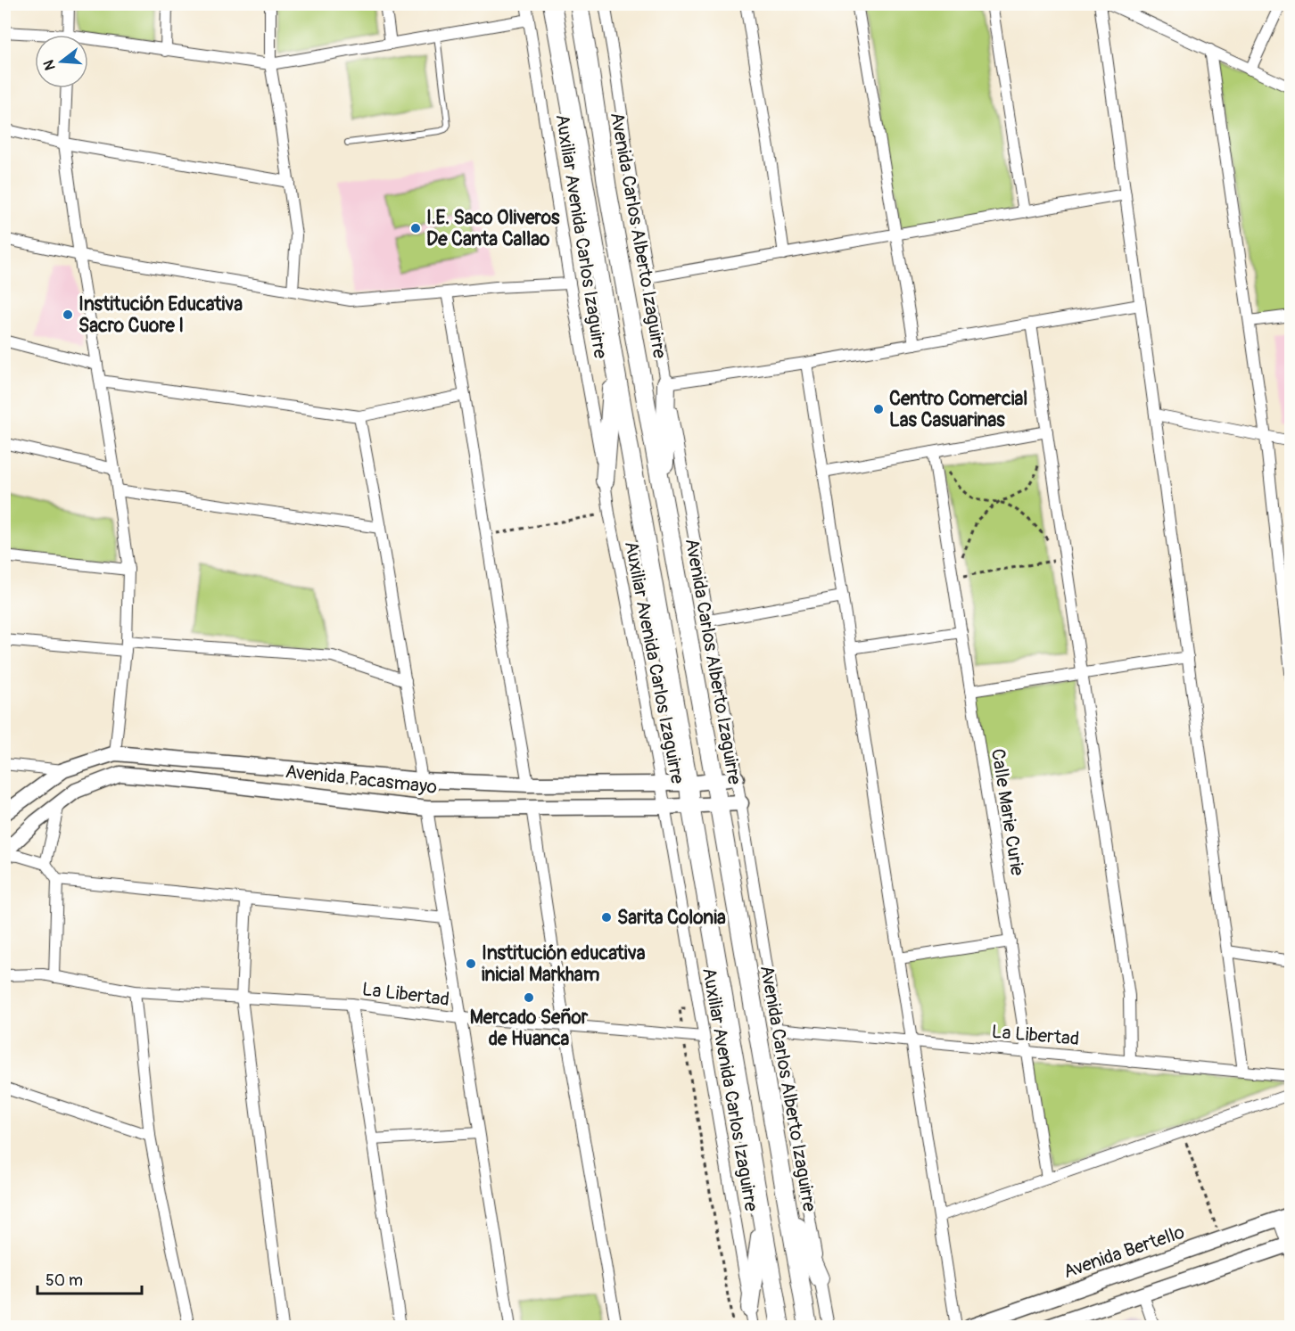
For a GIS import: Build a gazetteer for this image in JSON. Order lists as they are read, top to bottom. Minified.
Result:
{"streets":{"main road":["Avenida Carlos Alberto Izaguirre","Avenida Pacasmayo","Avenida Bertello"],"street":["Auxiliar Avenida Carlos Izaguirre","Calle Marie Curie","La Libertad"]},"crossings":[["Avenida Carlos Alberto Izaguirre","Avenida Pacasmayo"],["Auxiliar Avenida Carlos Izaguirre","Avenida Pacasmayo"],["Auxiliar Avenida Carlos Izaguirre","La Libertad"],["Calle Marie Curie","La Libertad"]],"places":["I.E. Saco Oliveros De Canta Callao","Institución Educativa Sacro Cuore I","Centro Comercial Las Casuarinas","Sarita Colonia","Institución educativa inicial Markham","Mercado Señor de Huanca"],"scale_bar":"50 m","north":"left"}
